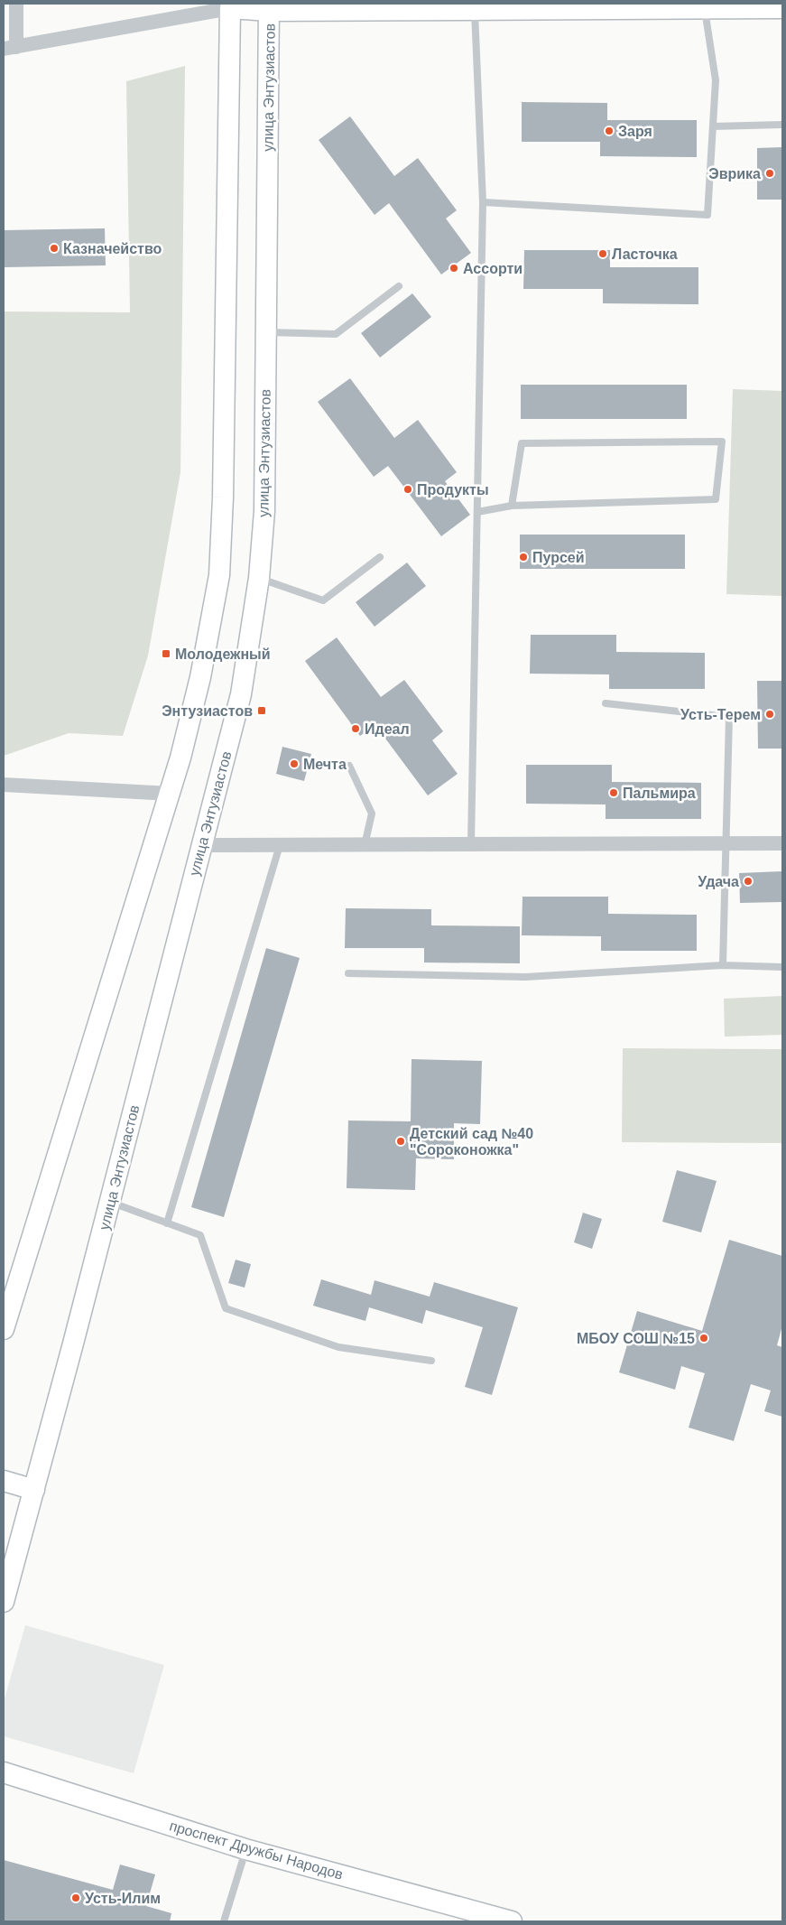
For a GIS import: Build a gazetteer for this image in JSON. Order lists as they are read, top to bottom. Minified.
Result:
{"streets":{"street":["улица Энтузиастов","проспект Дружбы Народов"]},"places":{"other":["Заря","Эврика","Казначейство","Ласточка","Ассорти","Продукты","Пурсей","Усть-Терем","Идеал","Мечта","Пальмира","Удача","Детский сад №40 \"Сороконожка\"","МБОУ СОШ №15","Усть-Илим"],"transit":["Молодежный","Энтузиастов"]}}
